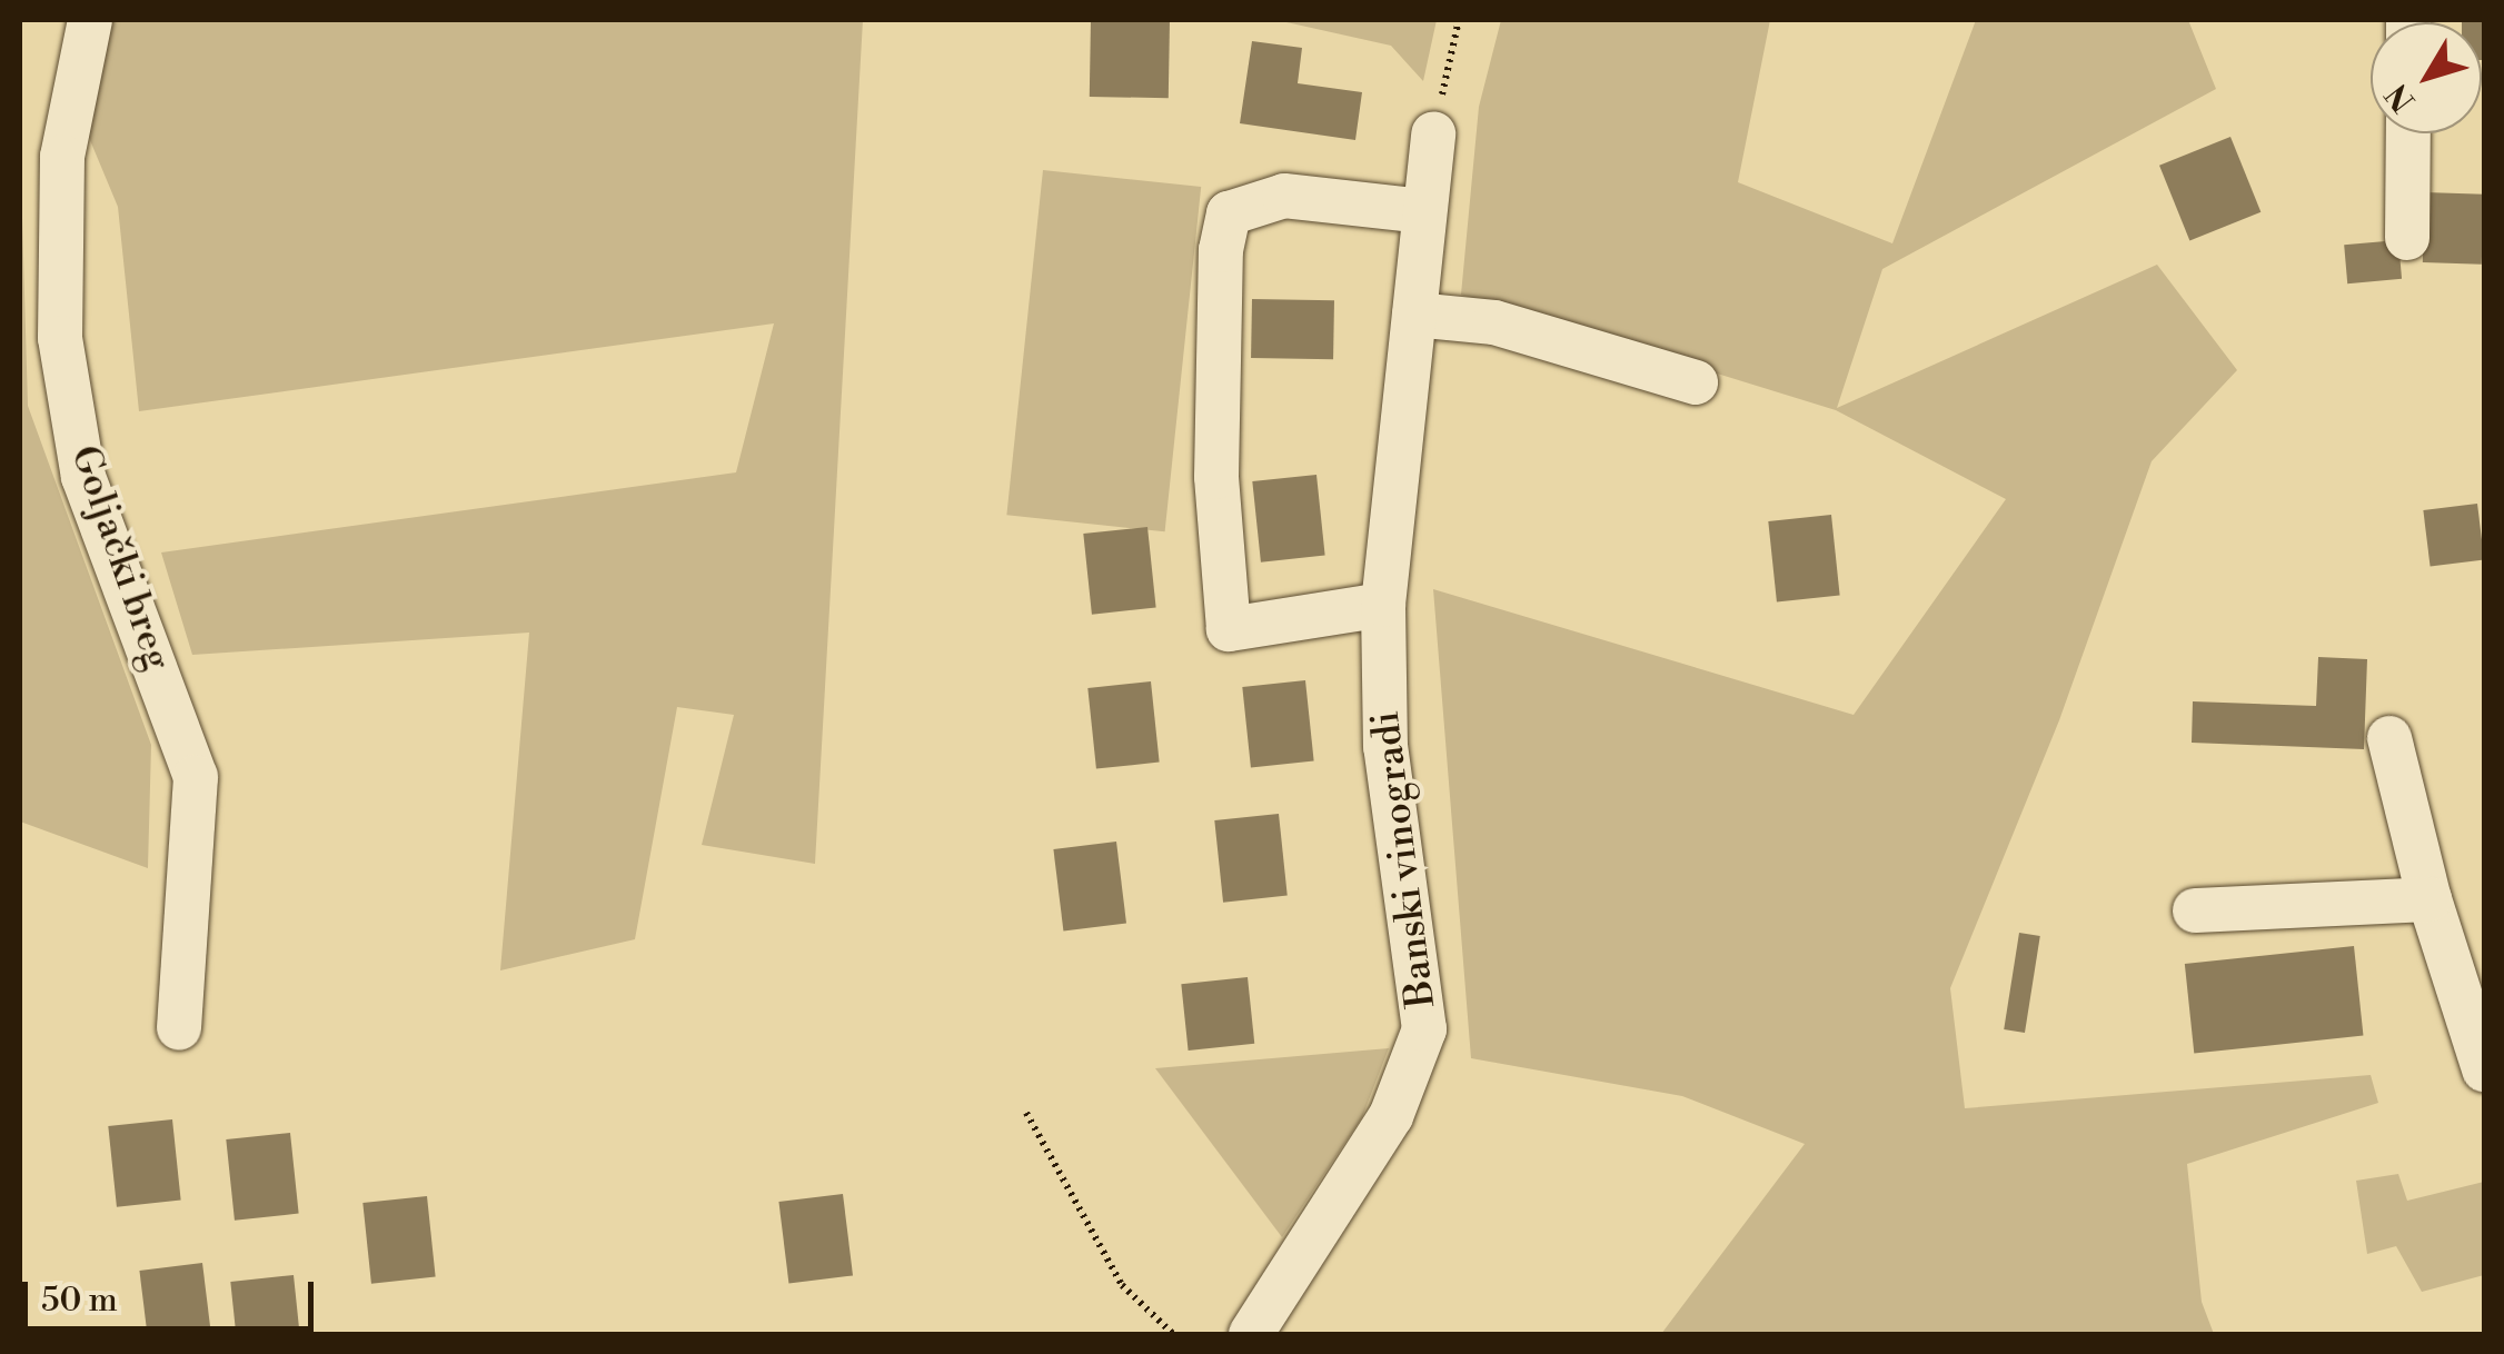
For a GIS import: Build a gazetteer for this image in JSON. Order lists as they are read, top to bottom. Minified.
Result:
{"streets":{"street":["Goljački breg","Banski vinogradi"]},"scale_bar":"50 m","north":"bottom left"}
